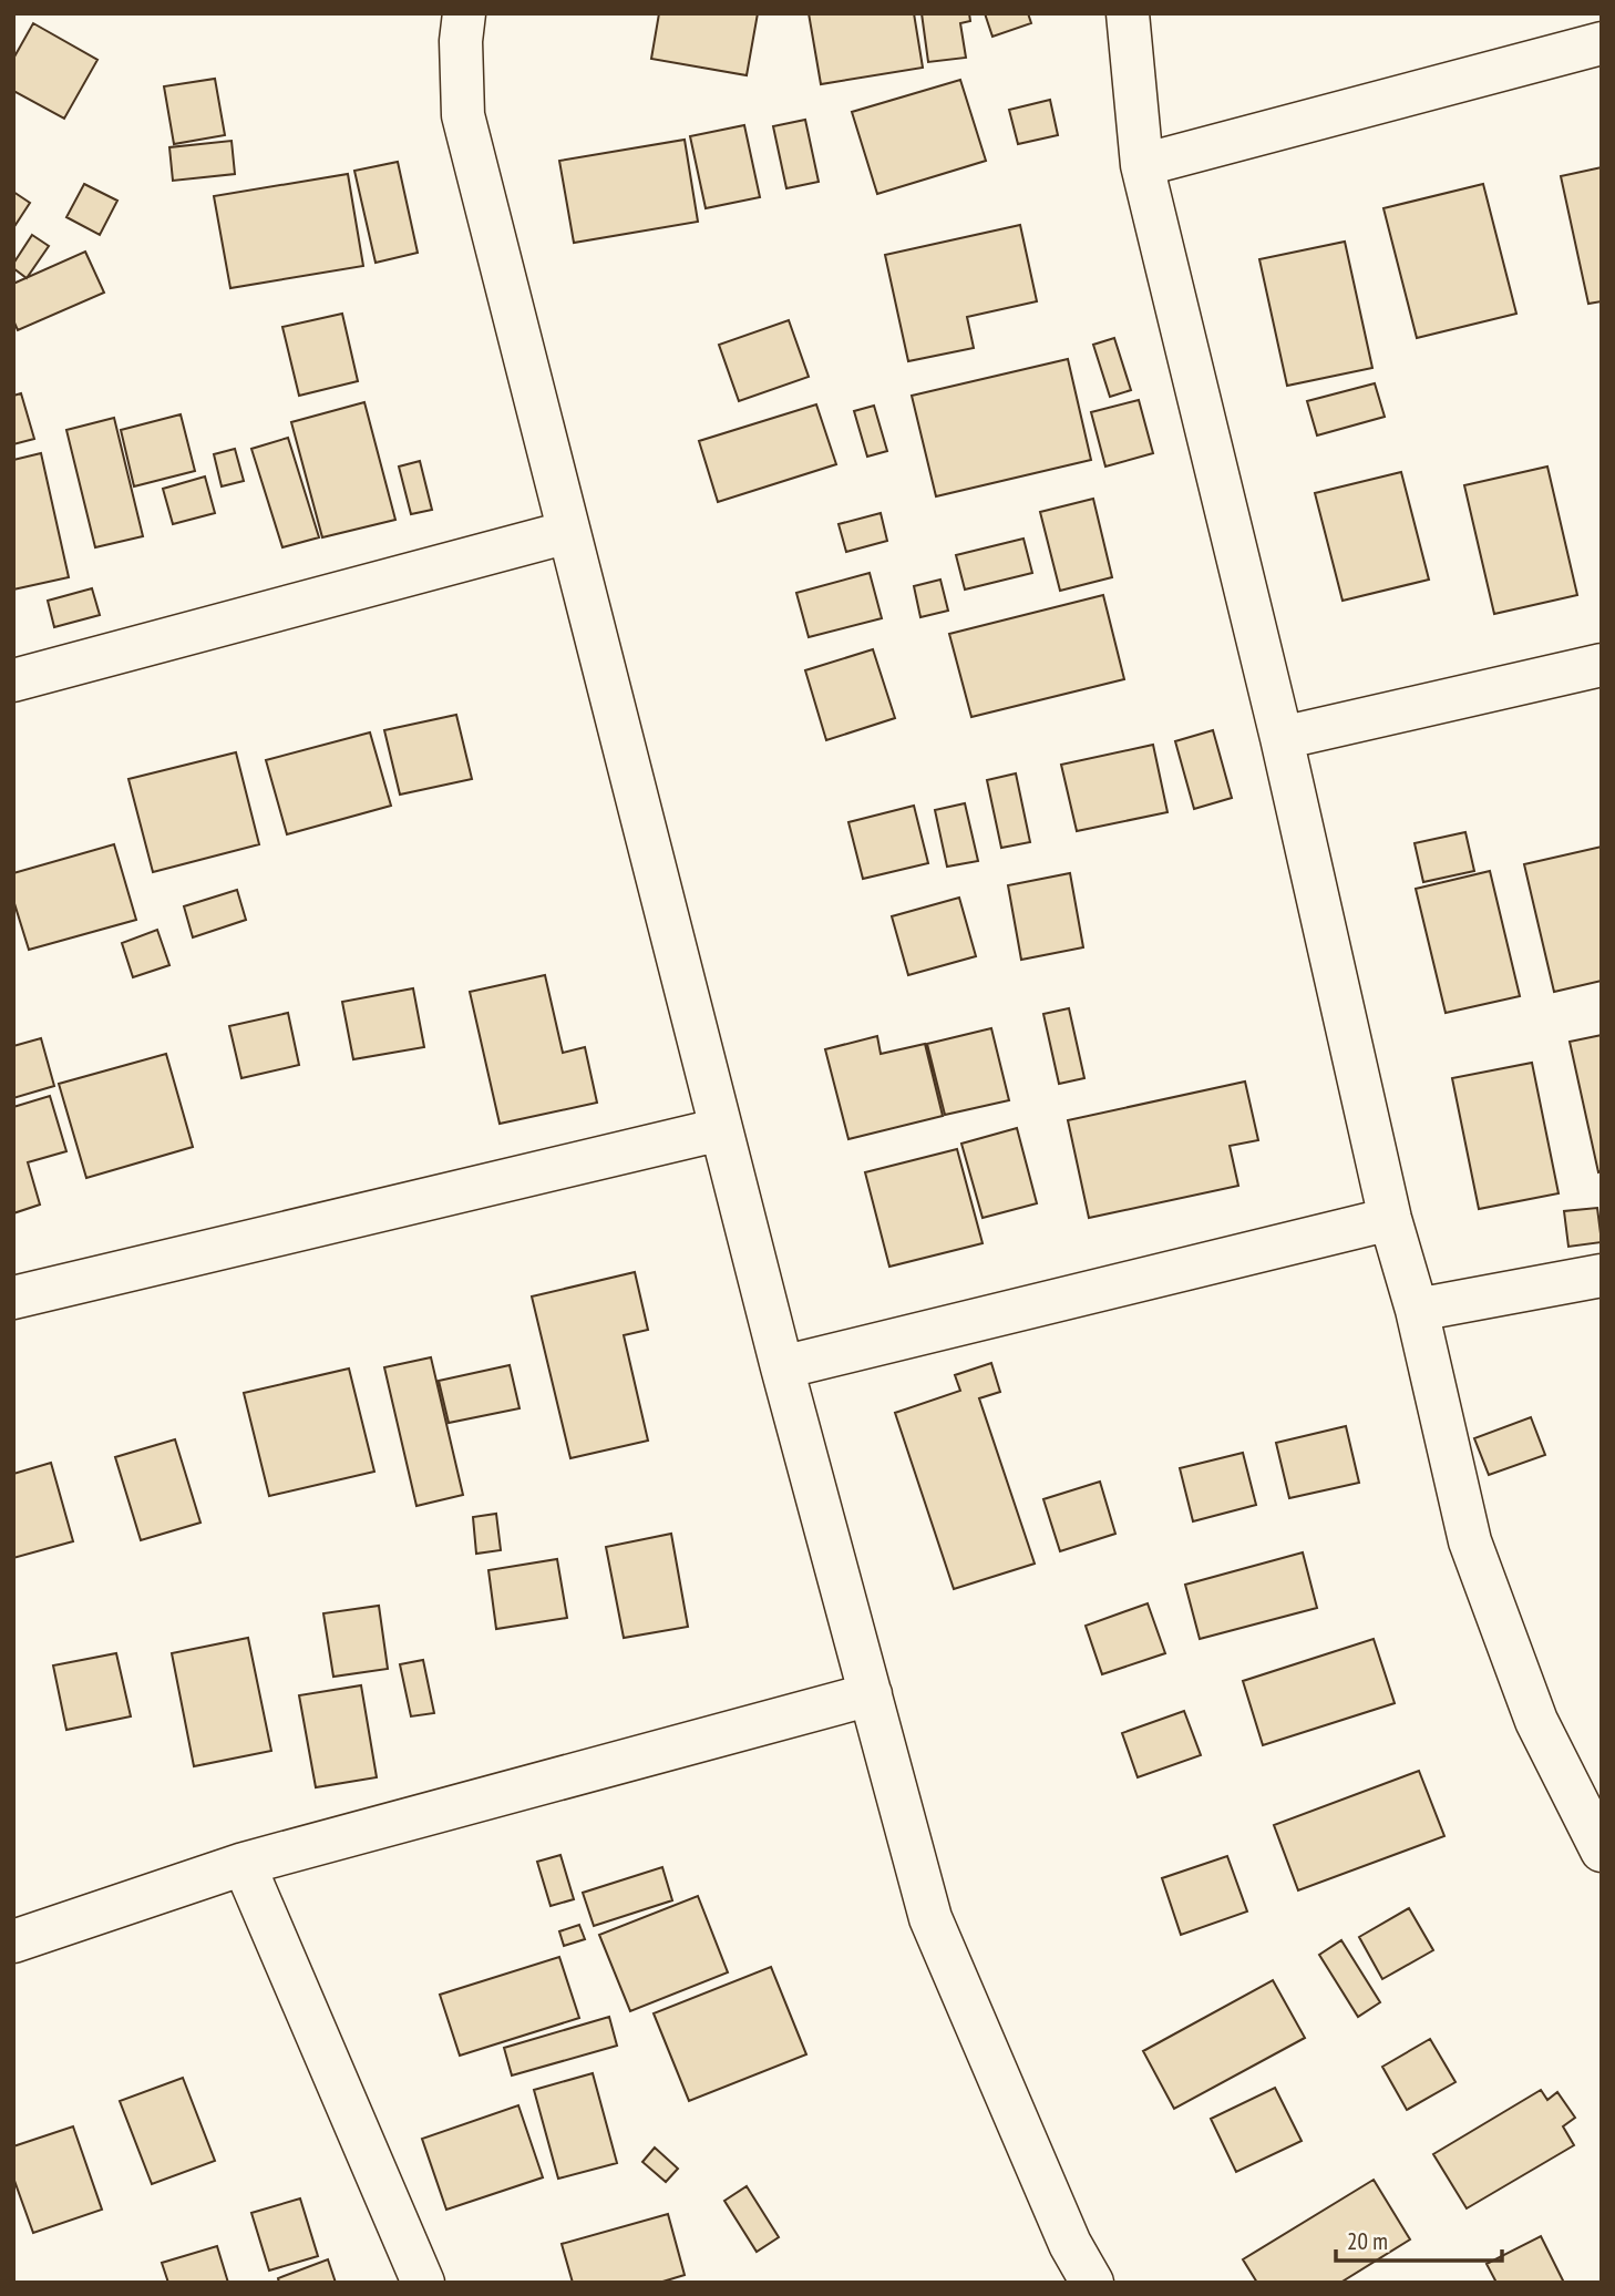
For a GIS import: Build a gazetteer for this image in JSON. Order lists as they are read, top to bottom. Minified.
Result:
{"scale_bar":"20 m"}
